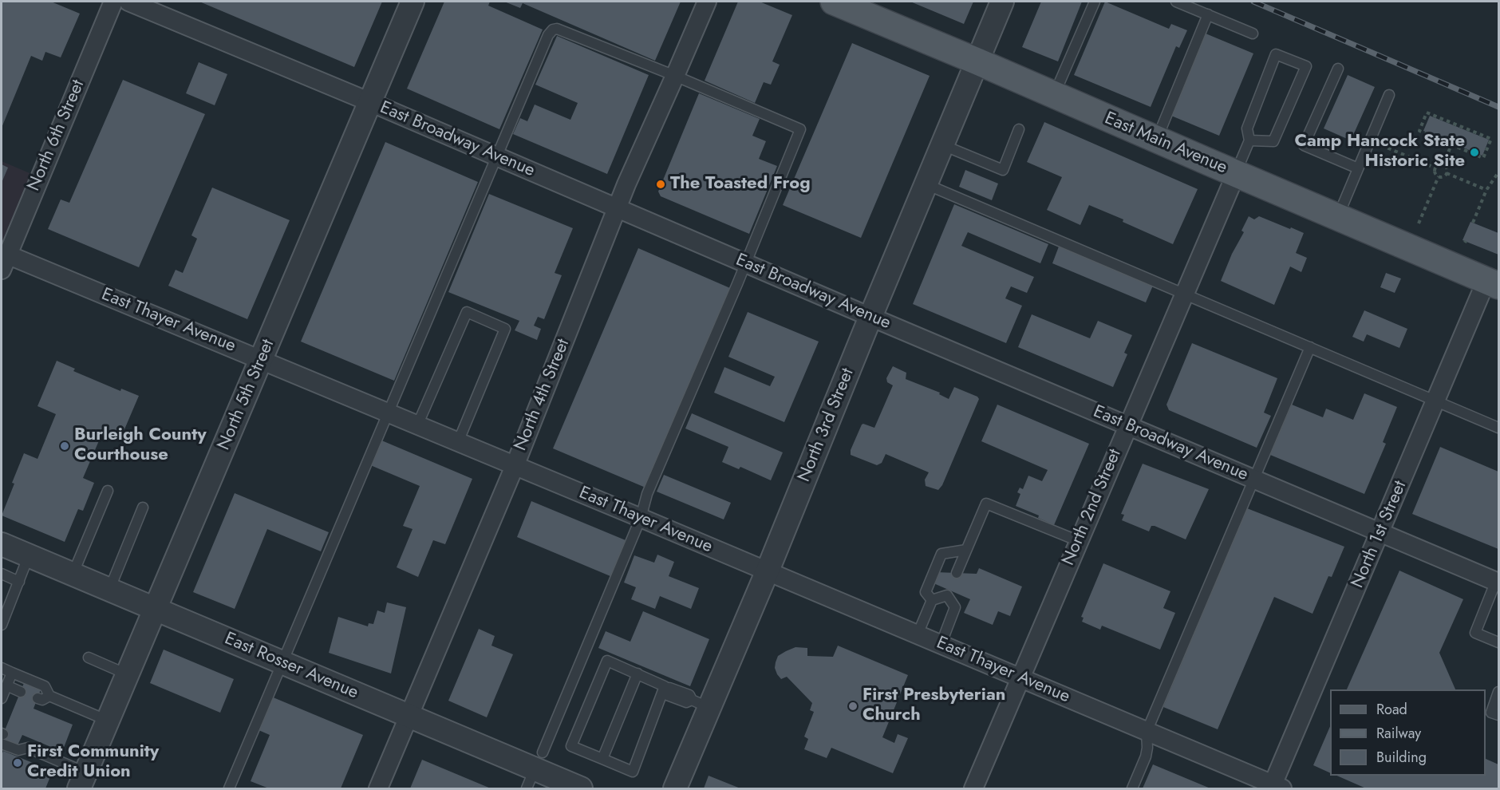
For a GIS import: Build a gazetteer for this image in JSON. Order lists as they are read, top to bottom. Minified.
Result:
{"streets":{"main road":["East Main Avenue"],"street":["North 6th Street","East Broadway Avenue","East Thayer Avenue","North 5th Street","North 4th Street","North 3rd Street","North 2nd Street","North 1st Street","East Rosser Avenue"]},"crossings":[["North 6th Street","East Thayer Avenue"],["East Broadway Avenue","North 5th Street"],["East Broadway Avenue","North 4th Street"],["East Broadway Avenue","North 3rd Street"],["East Broadway Avenue","North 2nd Street"],["East Broadway Avenue","North 1st Street"],["East Main Avenue","North 3rd Street"],["East Main Avenue","North 2nd Street"],["East Main Avenue","North 1st Street"],["East Thayer Avenue","North 5th Street"],["East Thayer Avenue","North 4th Street"],["East Thayer Avenue","North 3rd Street"],["East Thayer Avenue","North 2nd Street"],["East Thayer Avenue","North 1st Street"],["North 5th Street","East Rosser Avenue"],["North 4th Street","East Rosser Avenue"]],"places":["Camp Hancock State Historic Site","The Toasted Frog","Burleigh County Courthouse","First Presbyterian Church","First Community Credit Union"],"legend":["Road","Railway","Building"]}
